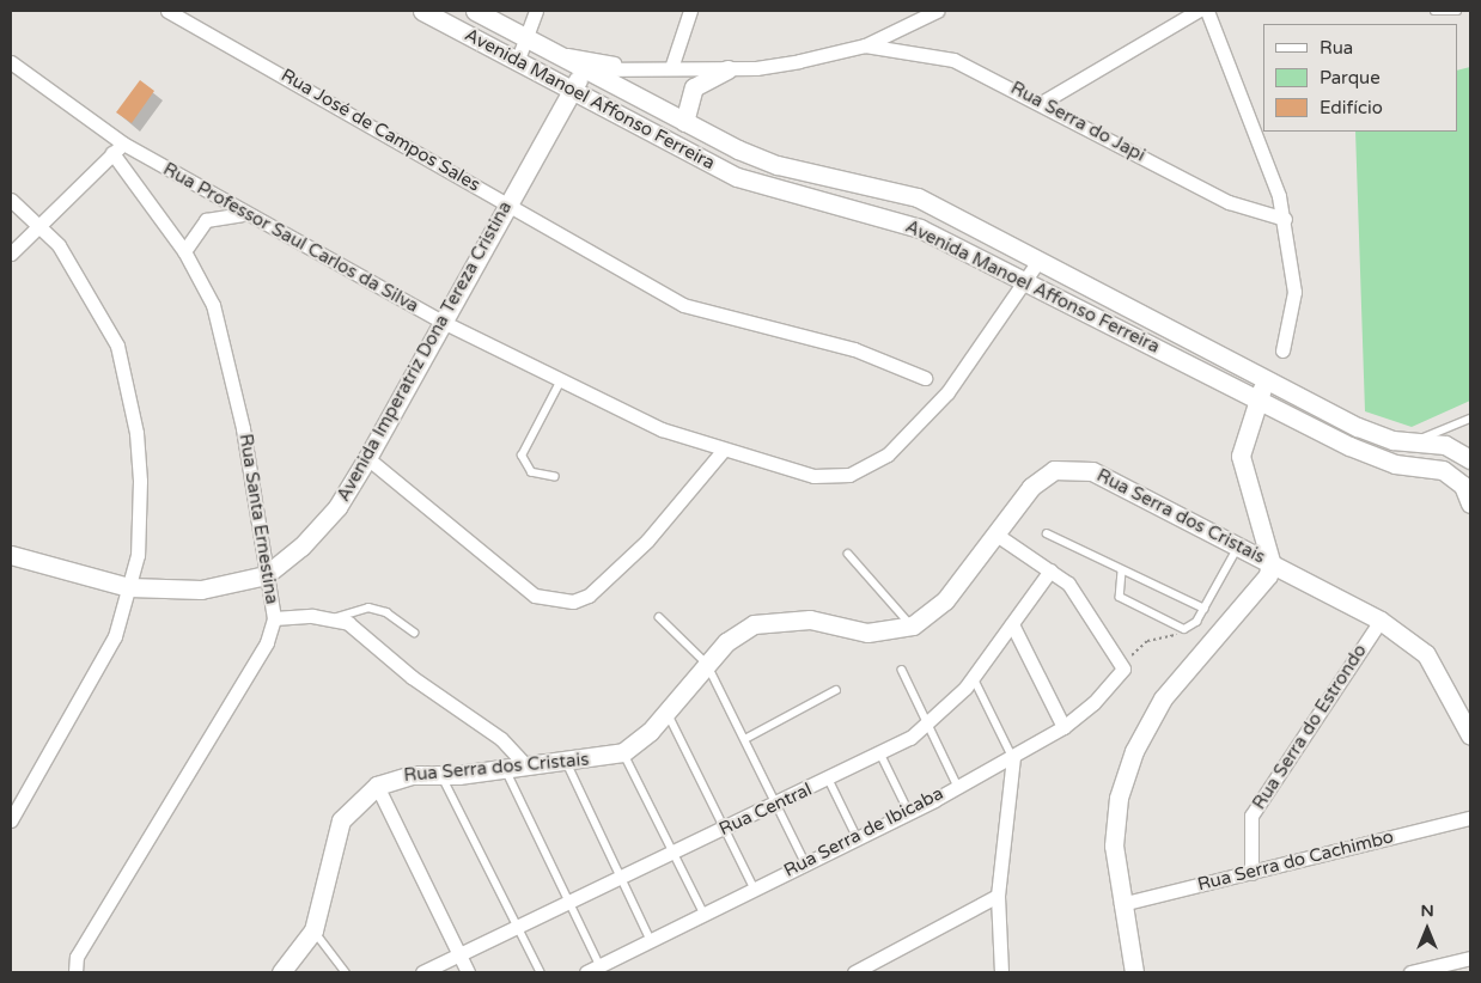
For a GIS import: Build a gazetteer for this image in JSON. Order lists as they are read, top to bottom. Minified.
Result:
{"streets":{"main road":["Avenida Manoel Affonso Ferreira","Avenida Imperatriz Dona Tereza Cristina","Rua Serra dos Cristais"],"street":["Rua Serra do Japi","Rua José de Campos Sales","Rua Professor Saul Carlos da Silva","Rua Santa Ernestina","Rua Serra do Estrondo","Rua Central","Rua Serra de Ibicaba","Rua Serra do Cachimbo"]},"crossings":[["Avenida Manoel Affonso Ferreira","Rua Professor Saul Carlos da Silva"],["Avenida Manoel Affonso Ferreira","Avenida Imperatriz Dona Tereza Cristina"],["Rua José de Campos Sales","Avenida Imperatriz Dona Tereza Cristina"],["Rua Professor Saul Carlos da Silva","Avenida Imperatriz Dona Tereza Cristina"],["Rua Professor Saul Carlos da Silva","Rua Santa Ernestina"],["Avenida Imperatriz Dona Tereza Cristina","Rua Santa Ernestina"],["Rua Serra dos Cristais","Rua Serra do Estrondo"],["Rua Serra do Estrondo","Rua Serra do Cachimbo"]],"legend":["Rua","Parque","Edifício"],"north":"top"}
